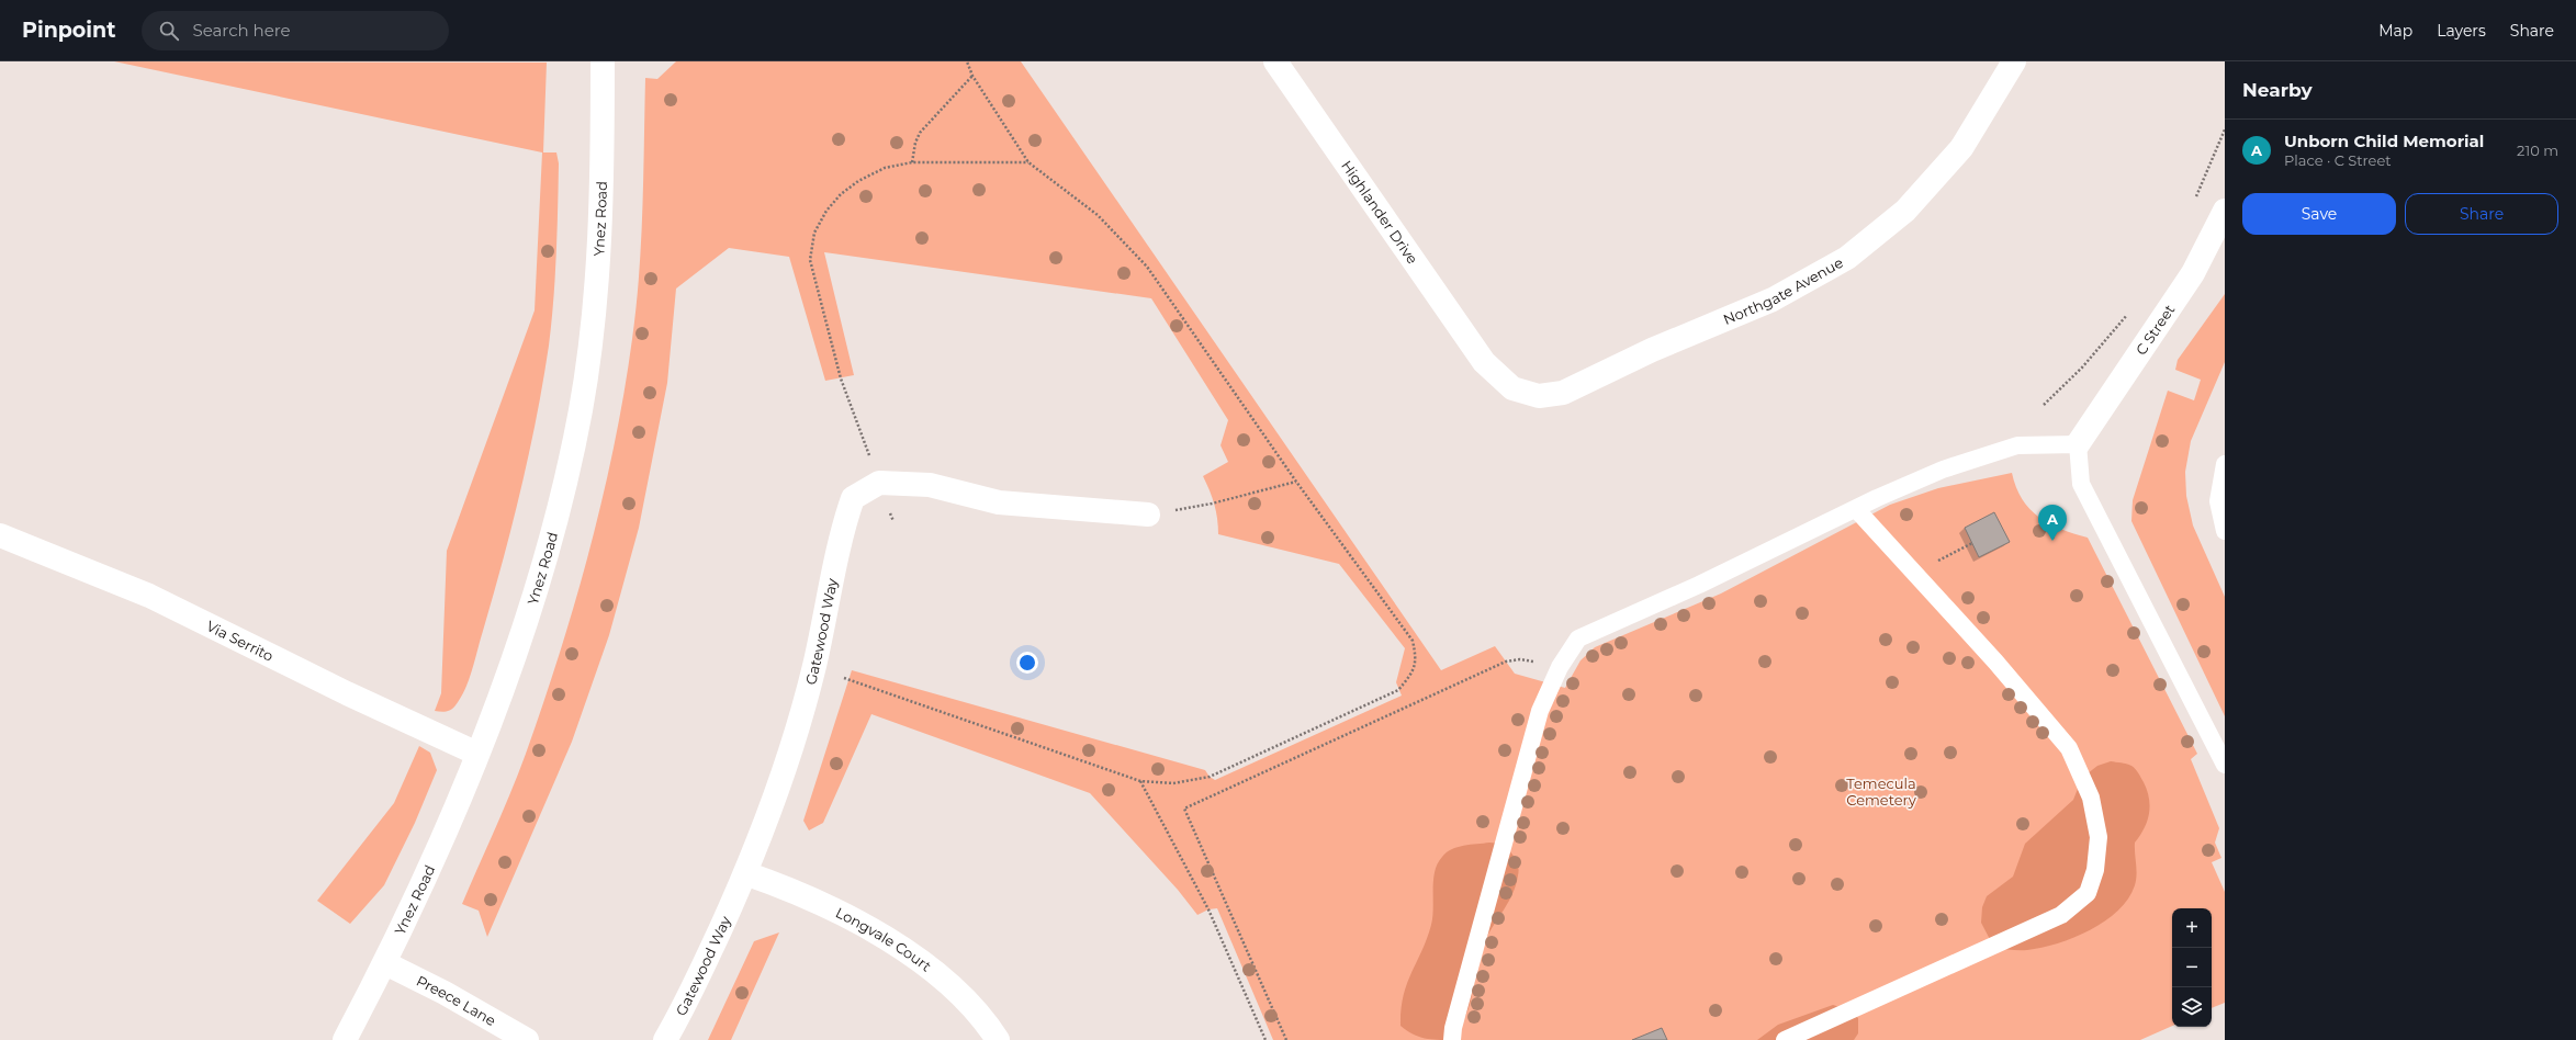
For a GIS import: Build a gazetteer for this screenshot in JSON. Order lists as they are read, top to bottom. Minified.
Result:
{"streets":{"street":["Highlander Drive","Ynez Road","Northgate Avenue","C Street","Gatewood Way","Via Serrito","Longvale Court","Preece Lane"]},"crossings":[["Highlander Drive","Northgate Avenue"],["Ynez Road","Via Serrito"],["Ynez Road","Preece Lane"],["Gatewood Way","Longvale Court"]],"parks":["Temecula Cemetery"],"page":{"header":"Pinpoint","search":"Search here","nav":["Map","Layers","Share"],"heading":"Nearby","list":[{"mark":"A","name":"Unborn Child Memorial","note":"Place · C Street","value":"210 m"}],"buttons":["Save","Share"],"pins":"A","map_buttons":["+","−"]}}
